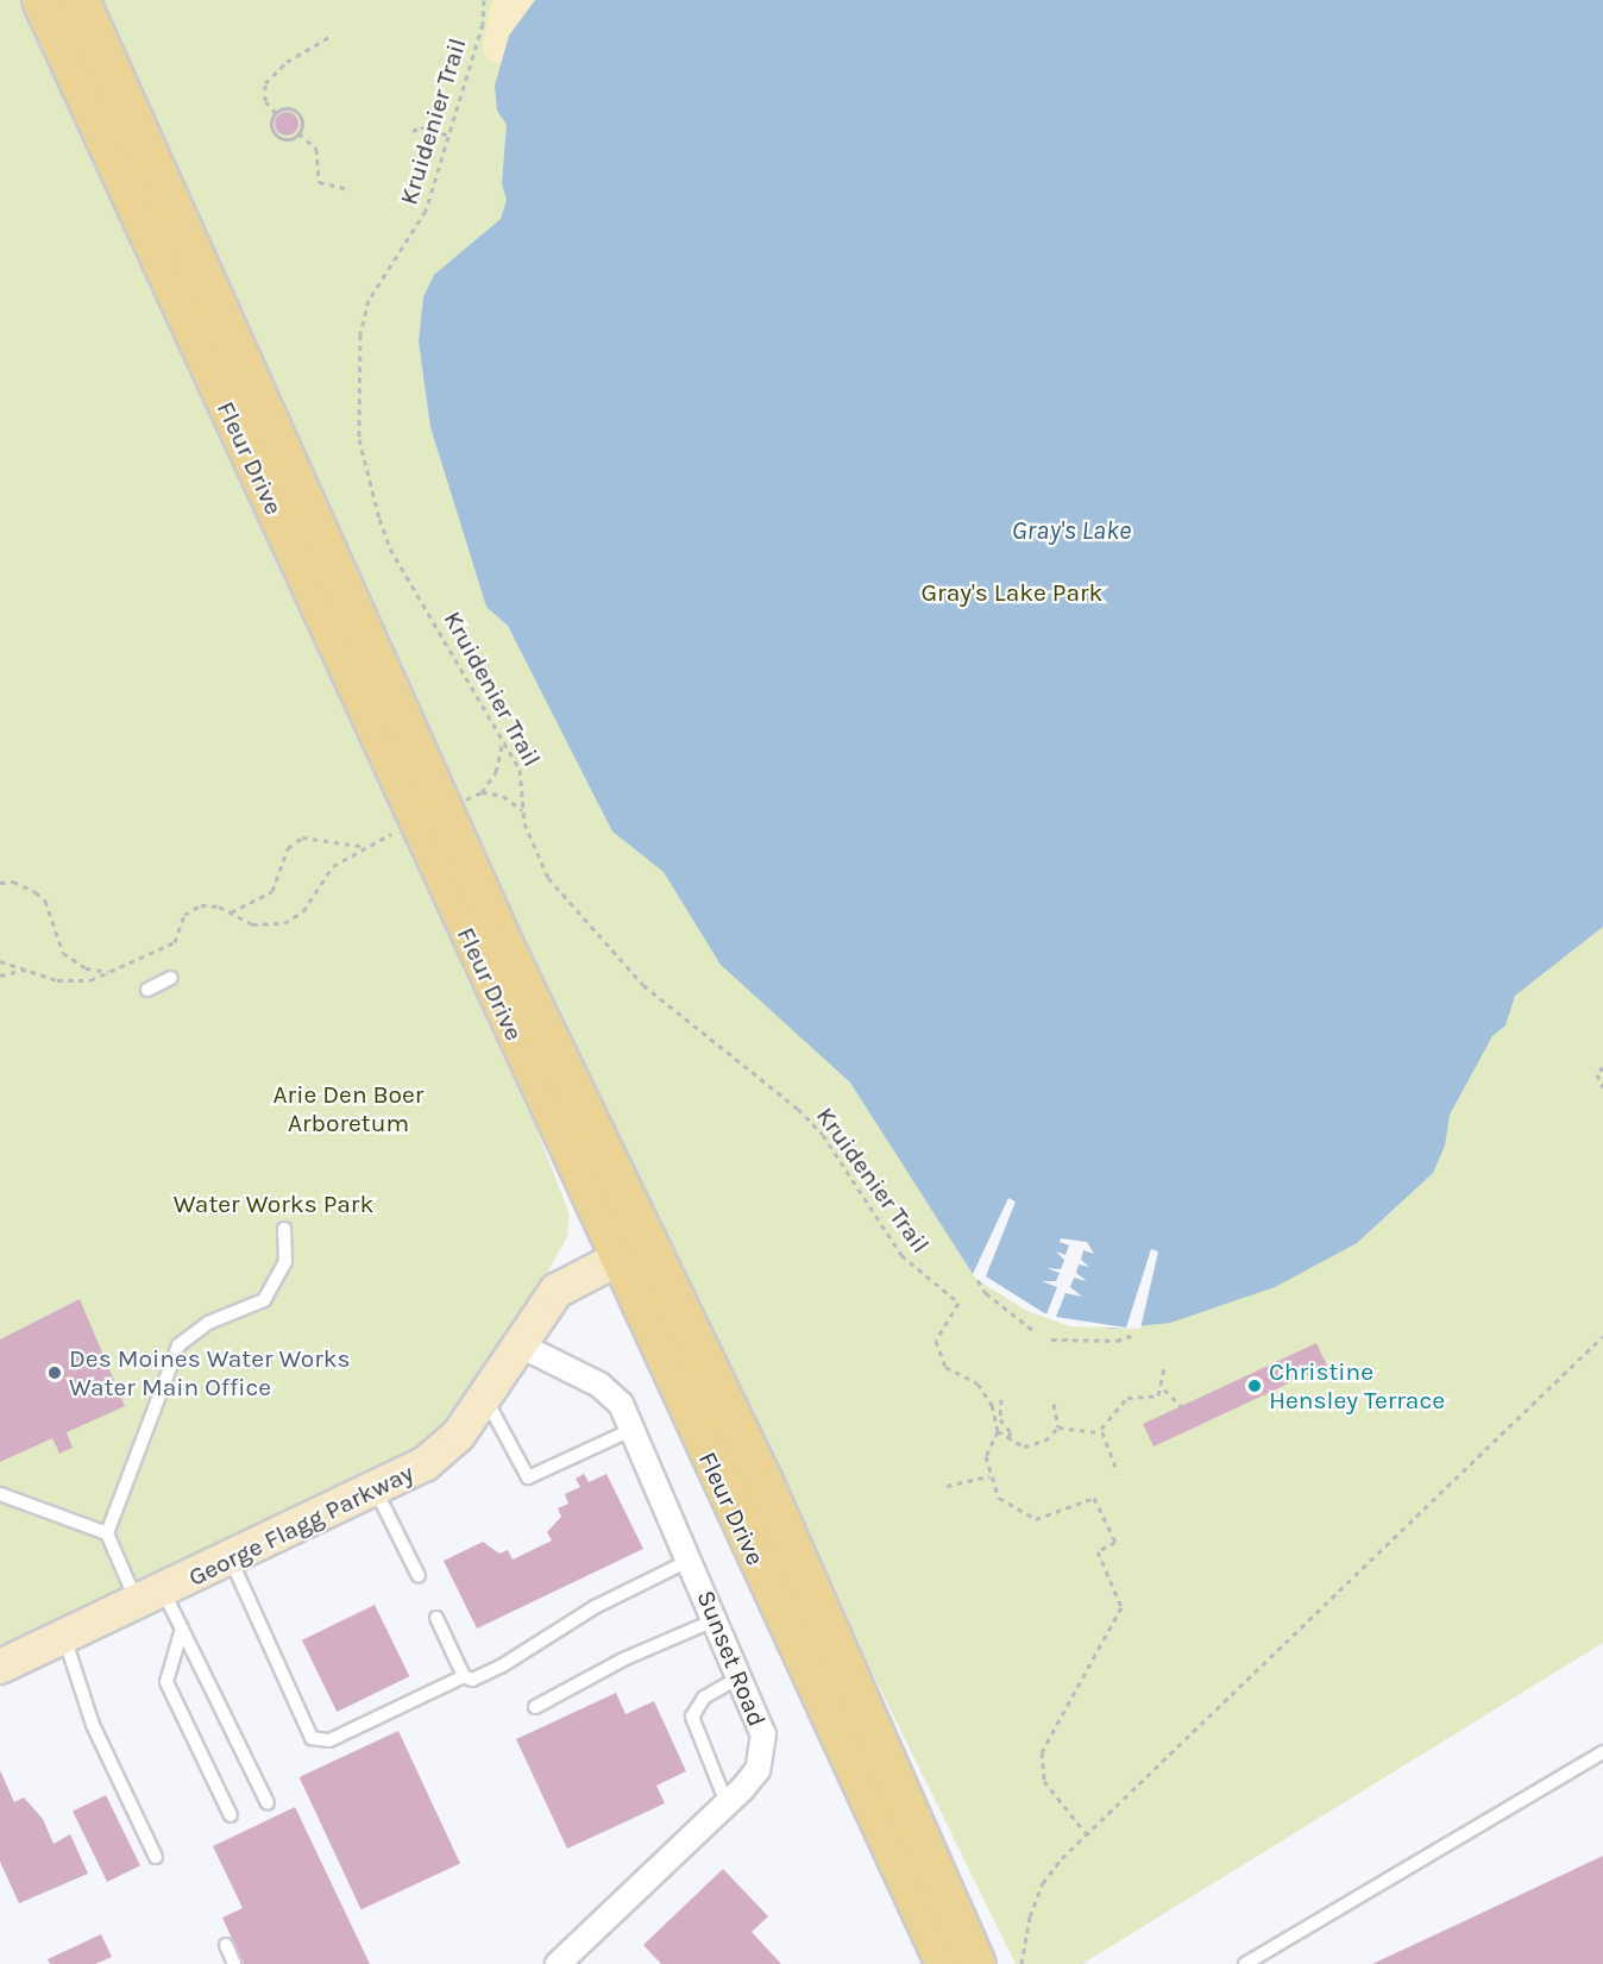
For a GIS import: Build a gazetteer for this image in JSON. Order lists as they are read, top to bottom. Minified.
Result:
{"streets":{"main road":["Fleur Drive"],"street":["George Flagg Parkway","Sunset Road"],"path":["Kruidenier Trail"]},"crossings":[["Fleur Drive","George Flagg Parkway"],["George Flagg Parkway","Sunset Road"]],"water":["Gray's Lake"],"parks":["Gray's Lake Park","Arie Den Boer Arboretum","Water Works Park"],"places":["Des Moines Water Works Water Main Office","Christine Hensley Terrace"]}
